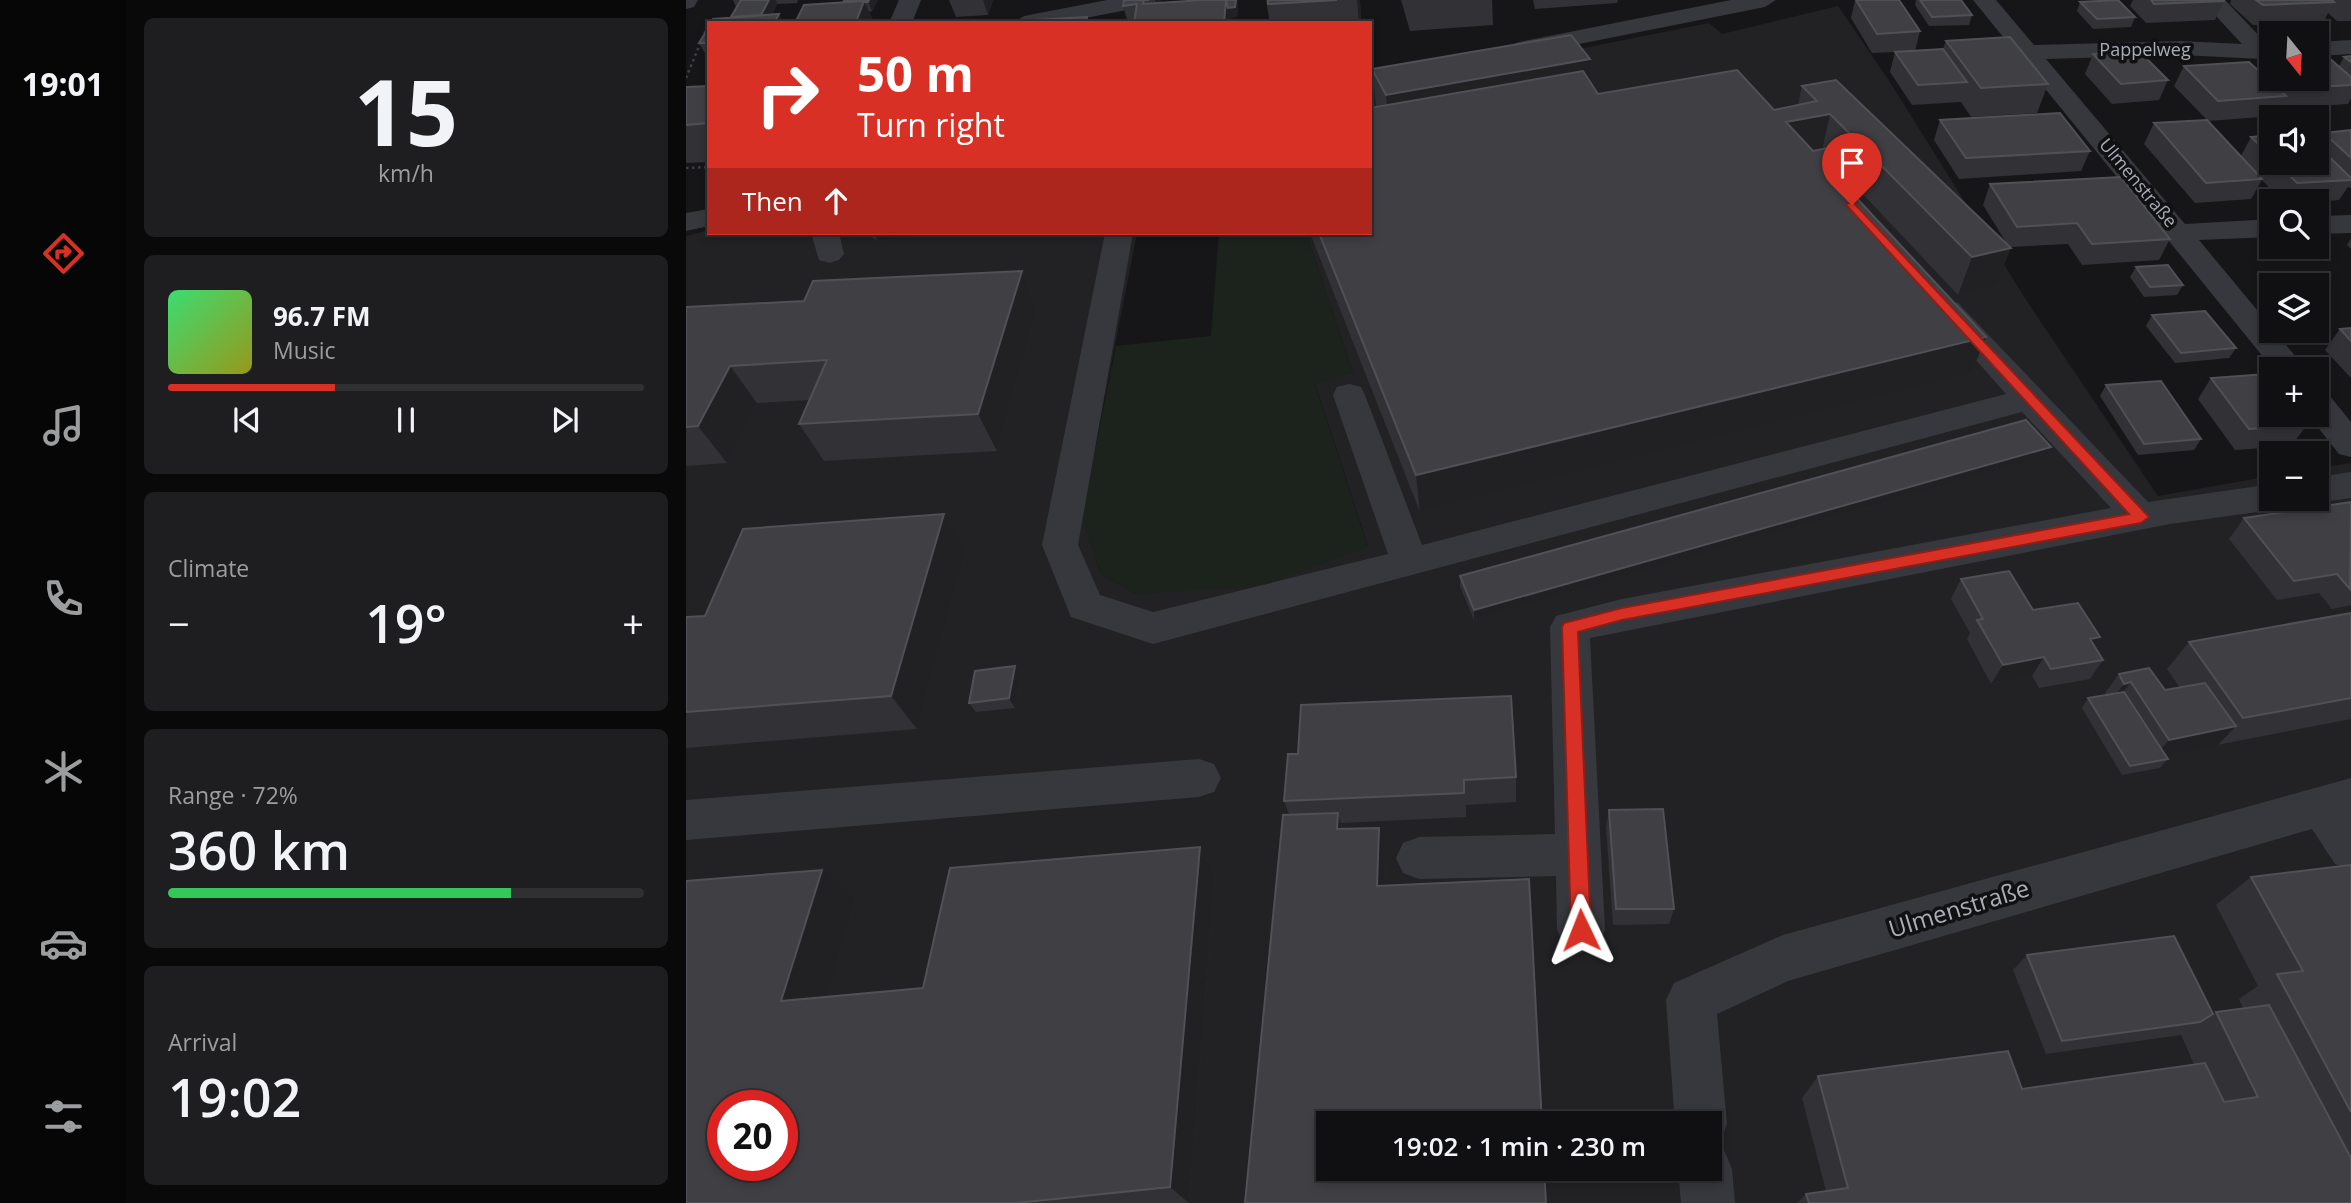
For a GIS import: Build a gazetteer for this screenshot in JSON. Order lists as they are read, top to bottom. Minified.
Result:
{"streets":{"street":["Pappelweg","Ulmenstraße"]},"crossings":[["Pappelweg","Ulmenstraße"]],"north":"bottom","page":{"tabs":"19:01","tile":[["15","km/h"],"Climate",["Range · 72%","360 km"],["Arrival","19:02"]],"map_buttons":["+","−"],"turn":["50 m","Turn right"],"then":"Then","song":["96.7 FM","Music"],"heat":["−","19°","+"],"limit":"20","trip":"19:02 · 1 min · 230 m"}}
